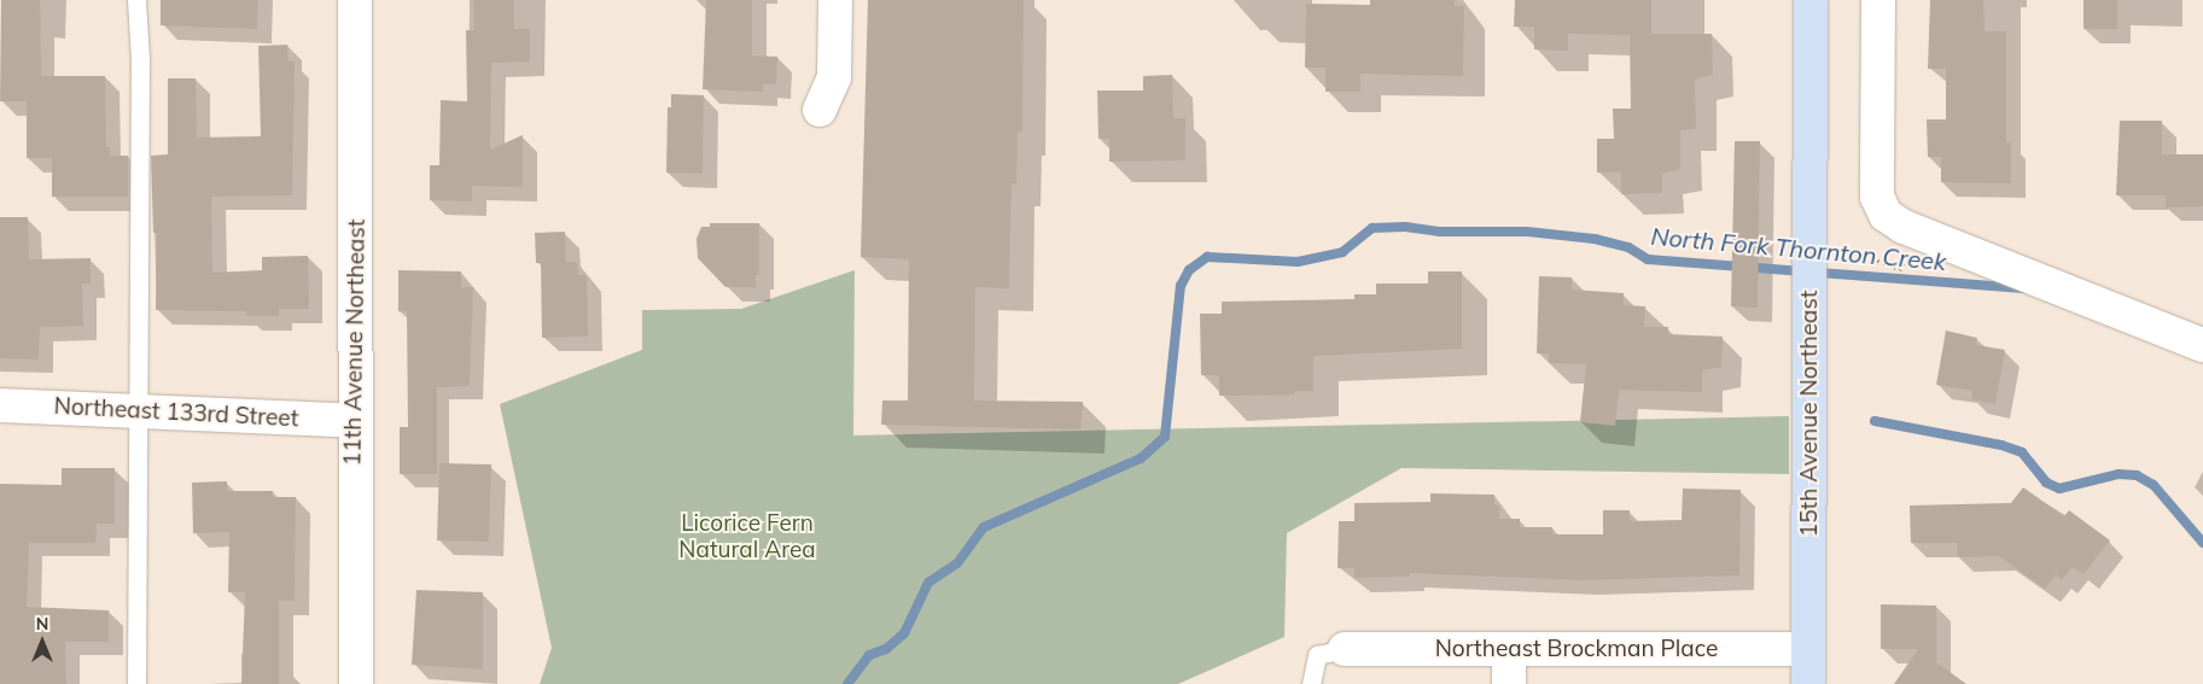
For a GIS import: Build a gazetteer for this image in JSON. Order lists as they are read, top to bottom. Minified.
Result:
{"streets":{"main road":["15th Avenue Northeast"],"street":["11th Avenue Northeast","Northeast 133rd Street","Northeast Brockman Place"]},"crossings":[["11th Avenue Northeast","Northeast 133rd Street"],["15th Avenue Northeast","Northeast Brockman Place"]],"water":["North Fork Thornton Creek"],"parks":["Licorice Fern Natural Area"],"north":"top"}
